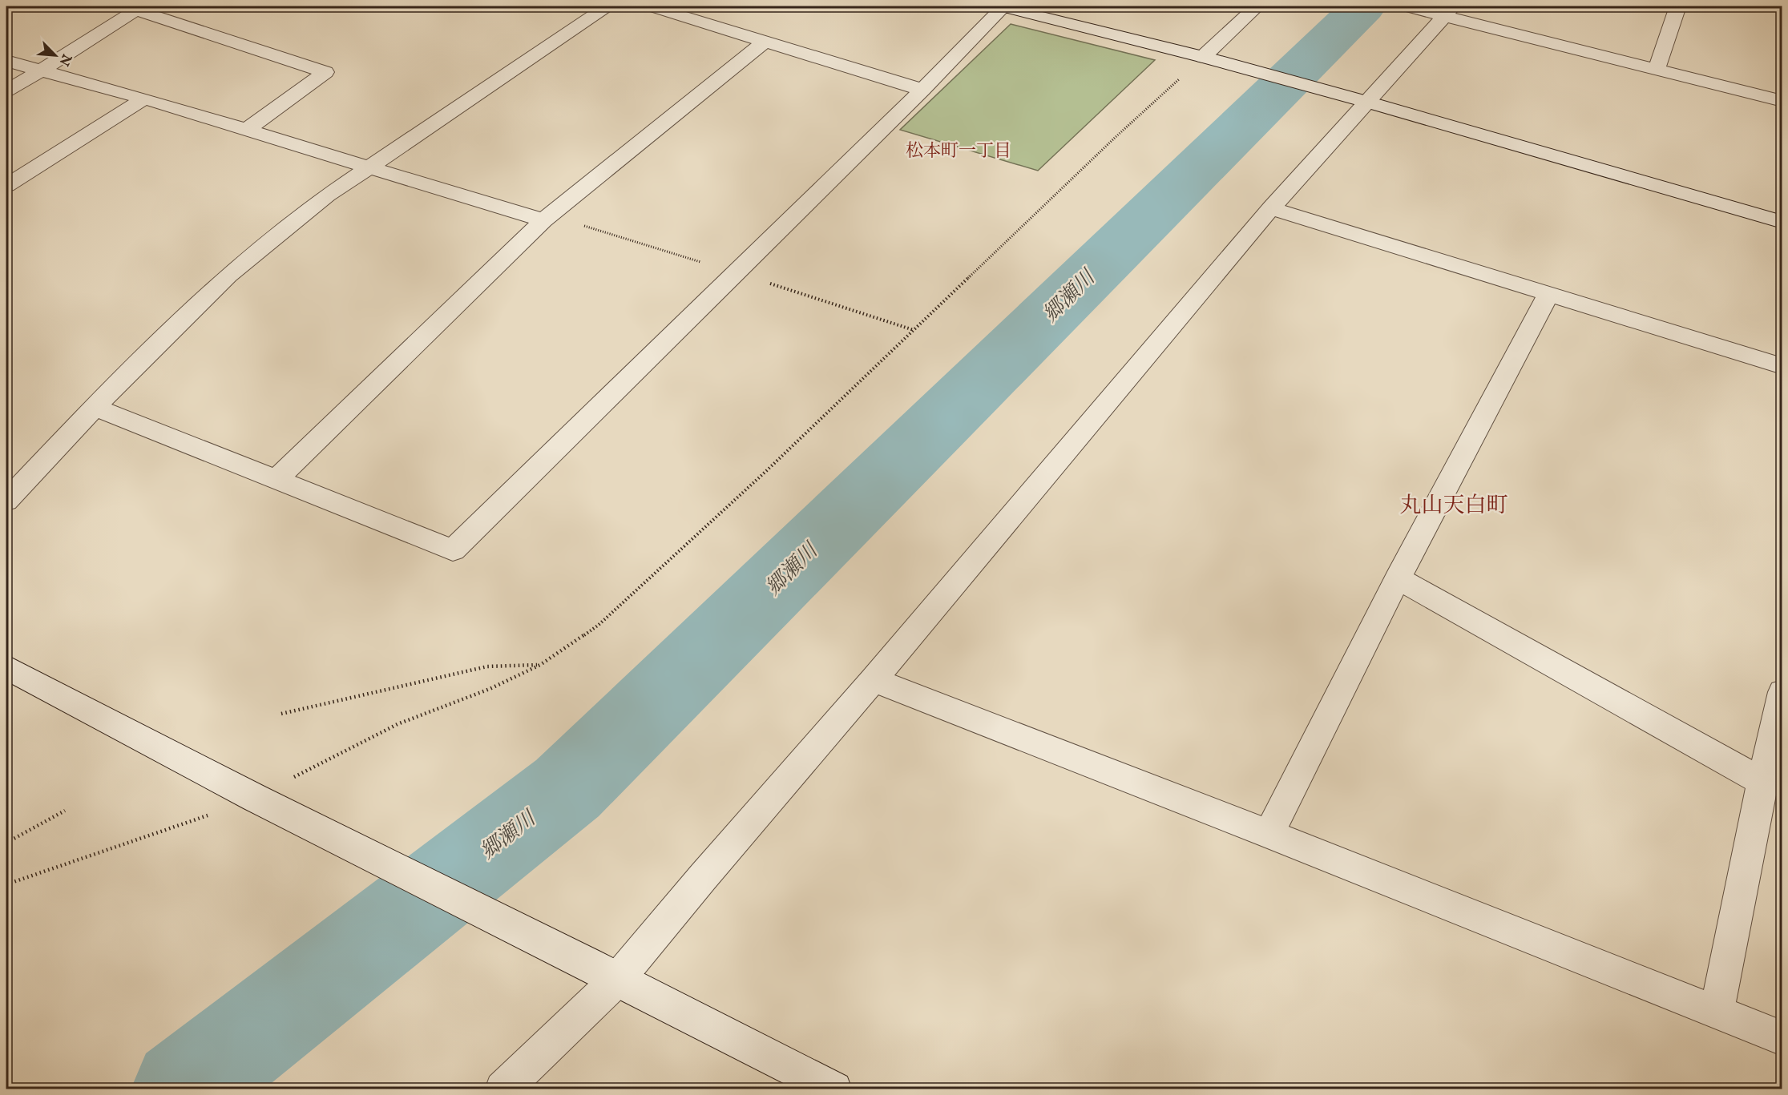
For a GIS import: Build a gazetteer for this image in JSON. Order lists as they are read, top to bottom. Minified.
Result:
{"districts":["松本町一丁目","丸山天白町"],"water":["郷瀬川"],"north":"bottom right"}
